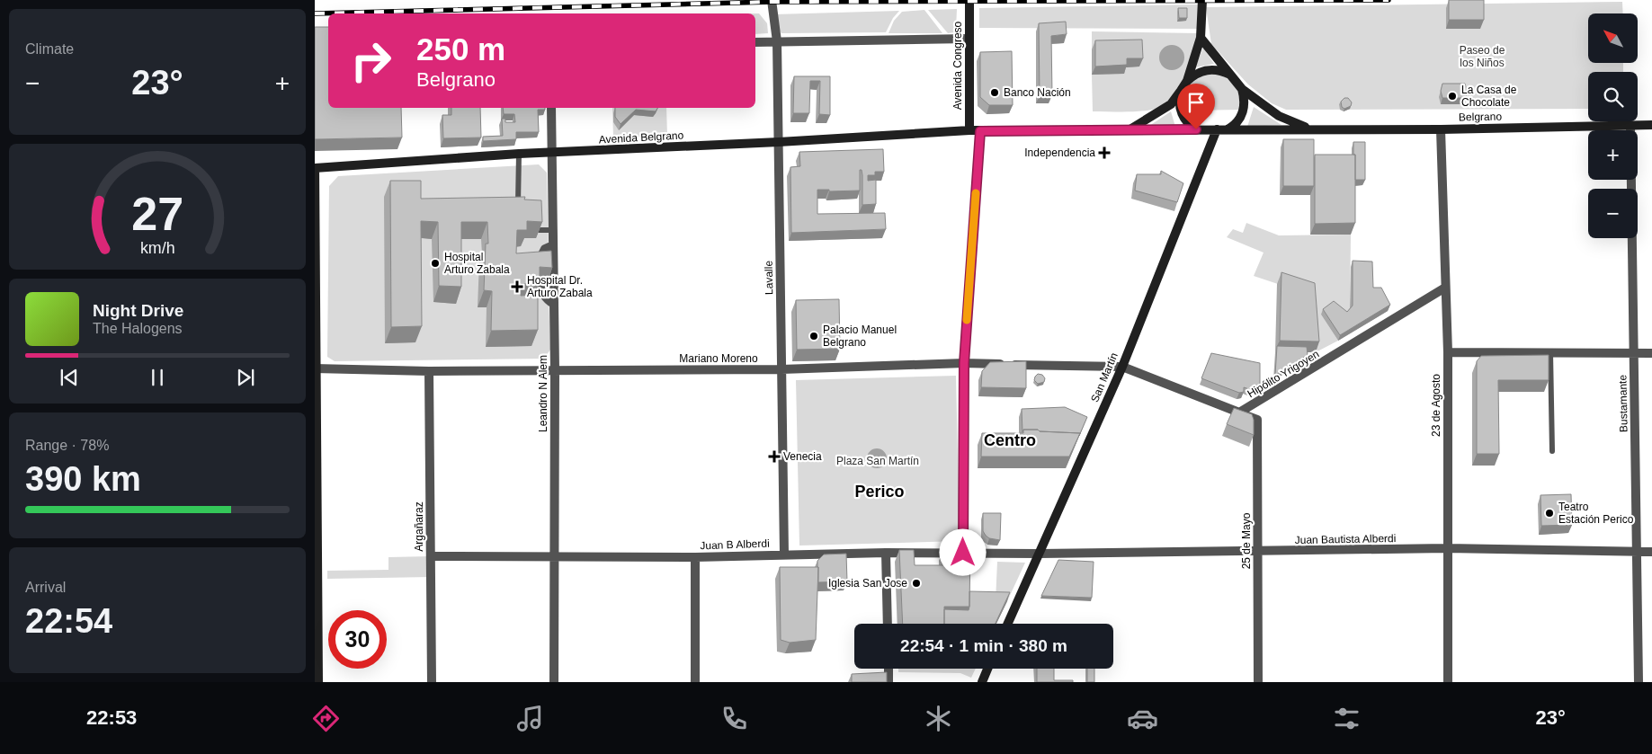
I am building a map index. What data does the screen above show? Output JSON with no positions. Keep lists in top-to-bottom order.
{
  "streets": {
    "main road": [
      "Avenida Congreso",
      "Belgrano",
      "Avenida Belgrano",
      "San Martín"
    ],
    "street": [
      "Lavalle",
      "Mariano Moreno",
      "Hipólito Yrigoyen",
      "Leandro N Alem",
      "Bustamante",
      "23 de Agosto",
      "Argañaraz",
      "Juan Bautista Alberdi",
      "25 de Mayo",
      "Juan B Alberdi"
    ]
  },
  "crossings": [
    ["Avenida Congreso", "Belgrano"],
    ["Avenida Congreso", "Avenida Belgrano"],
    ["Belgrano", "Avenida Belgrano"],
    ["Belgrano", "San Martín"],
    ["Belgrano", "Bustamante"],
    ["Belgrano", "23 de Agosto"],
    ["Avenida Belgrano", "Lavalle"],
    ["Avenida Belgrano", "Leandro N Alem"],
    ["Lavalle", "Mariano Moreno"],
    ["Lavalle", "Juan B Alberdi"],
    ["Mariano Moreno", "San Martín"],
    ["Mariano Moreno", "Leandro N Alem"],
    ["Mariano Moreno", "Argañaraz"],
    ["Hipólito Yrigoyen", "23 de Agosto"],
    ["Hipólito Yrigoyen", "25 de Mayo"],
    ["San Martín", "Juan Bautista Alberdi"],
    ["San Martín", "Juan B Alberdi"],
    ["Leandro N Alem", "Juan B Alberdi"],
    ["Bustamante", "Juan Bautista Alberdi"],
    ["23 de Agosto", "Juan Bautista Alberdi"],
    ["Argañaraz", "Juan B Alberdi"],
    ["Juan Bautista Alberdi", "25 de Mayo"],
    ["Juan Bautista Alberdi", "Juan B Alberdi"]
  ],
  "districts": ["Centro", "Perico"],
  "parks": ["Paseo de los Niños", "Plaza San Martín"],
  "places": {
    "other": [
      "Banco Nación",
      "La Casa de Chocolate",
      "Hospital Arturo Zabala",
      "Palacio Manuel Belgrano",
      "Teatro Estación Perico",
      "Iglesia San Jose"
    ],
    "health": ["Independencia", "Hospital Dr. Arturo Zabala", "Venecia"]
  },
  "north": "top left",
  "page": {
    "tile": [
      "Climate",
      ["Range · 78%", "390 km"],
      ["Arrival", "22:54"]
    ],
    "map_buttons": ["+", "−"],
    "turn": ["250 m", "Belgrano"],
    "heat": ["−", "23°", "+"],
    "song": ["Night Drive", "The Halogens"],
    "limit": "30",
    "trip": "22:54 · 1 min · 380 m",
    "tabs": ["22:53", "23°"],
    "gauge": ["27", "km/h"]
  }
}
